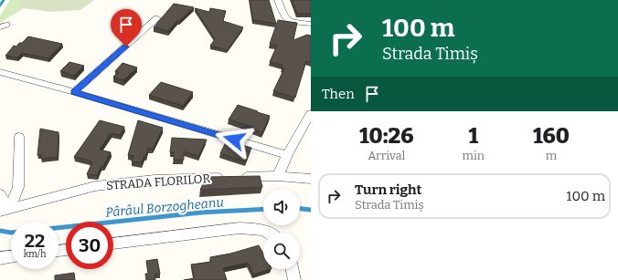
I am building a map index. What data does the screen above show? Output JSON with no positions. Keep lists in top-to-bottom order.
{
  "streets": {
    "street": ["STRADA FLORILOR"]
  },
  "water": ["Pârâul Borzogheanu"],
  "page": {
    "turn": ["100 m", "Strada Timiș"],
    "then": "Then",
    "eta": [
      "10:26",
      "Arrival",
      "1",
      "min",
      "160",
      "m"
    ],
    "list": [
      {
        "name": "Turn right",
        "note": "Strada Timiș",
        "value": "100 m"
      }
    ],
    "speed": "22 km/h",
    "limit": "30"
  }
}
